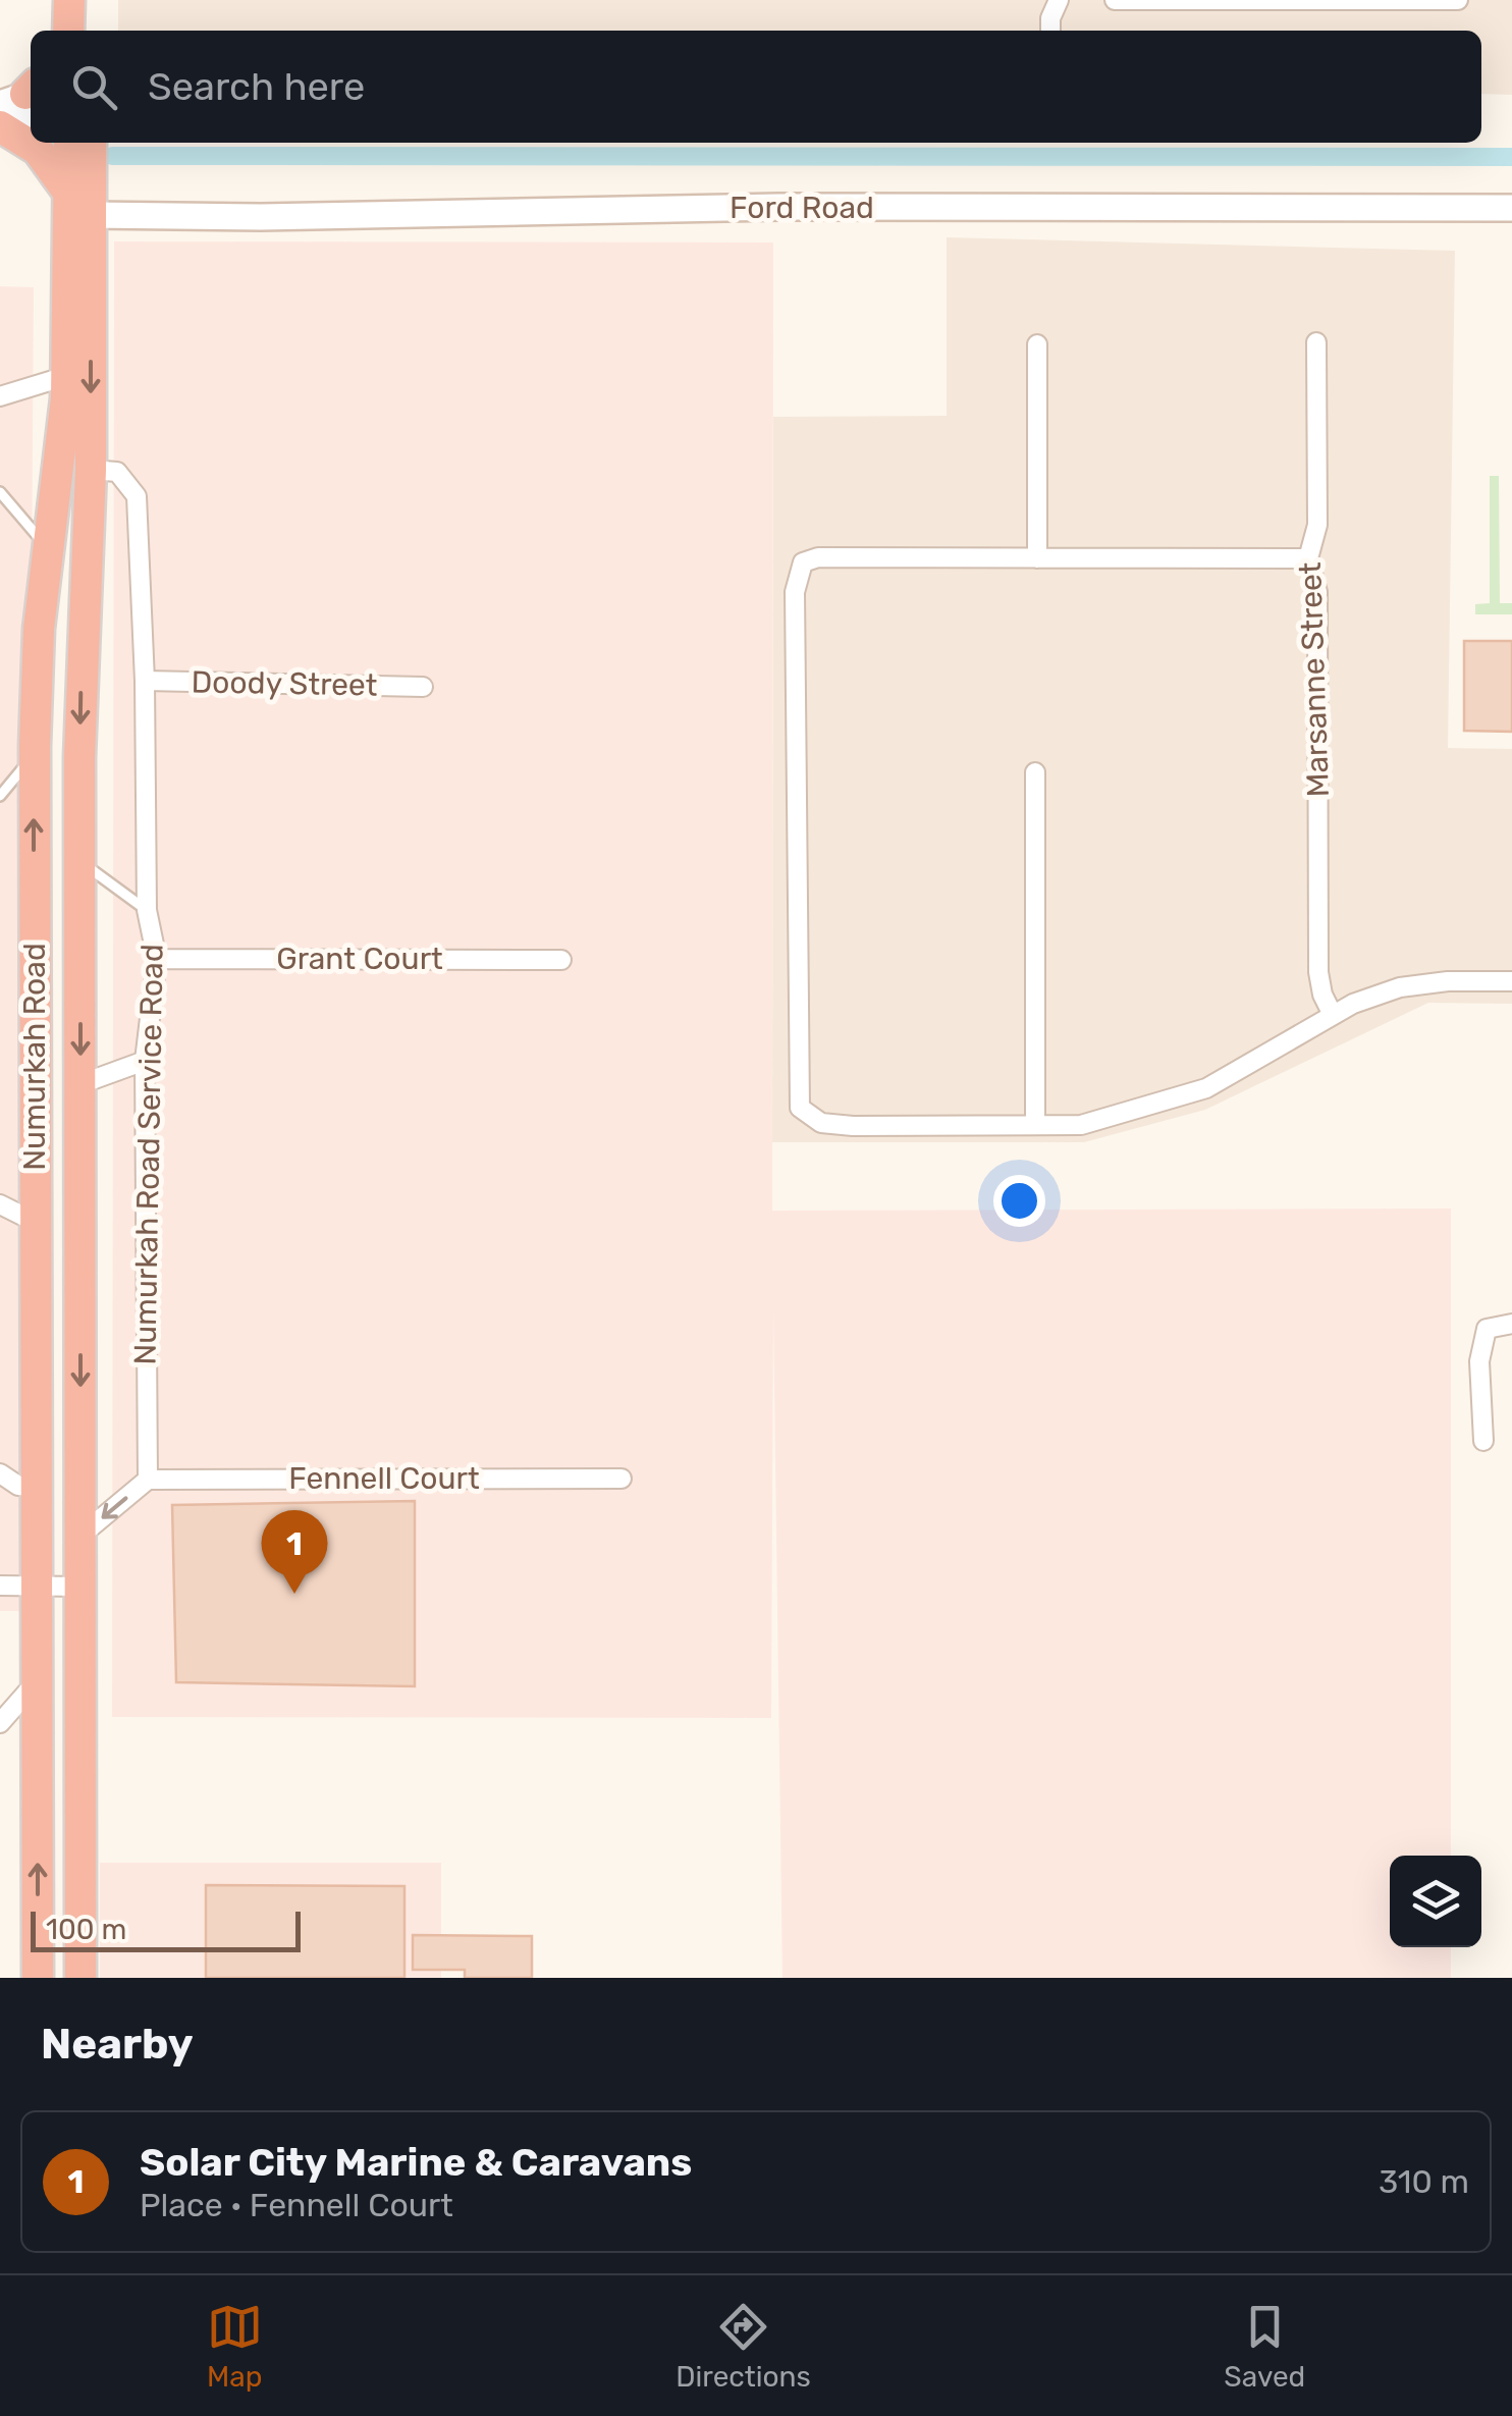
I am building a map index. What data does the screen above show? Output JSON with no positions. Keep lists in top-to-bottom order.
{
  "streets": {
    "highway": ["Numurkah Road"],
    "street": [
      "Ford Road",
      "Marsanne Street",
      "Doody Street",
      "Grant Court",
      "Numurkah Road Service Road",
      "Fennell Court"
    ]
  },
  "crossings": [
    ["Ford Road", "Numurkah Road"],
    ["Doody Street", "Numurkah Road Service Road"],
    ["Grant Court", "Numurkah Road Service Road"],
    ["Numurkah Road", "Numurkah Road Service Road"],
    ["Numurkah Road Service Road", "Fennell Court"]
  ],
  "scale_bar": "100 m",
  "page": {
    "search": "Search here",
    "pins": "1",
    "scale": "100 m",
    "heading": "Nearby",
    "list": [
      {
        "mark": "1",
        "name": "Solar City Marine & Caravans",
        "note": "Place · Fennell Court",
        "value": "310 m"
      }
    ],
    "nav": ["Map", "Directions", "Saved"]
  }
}
